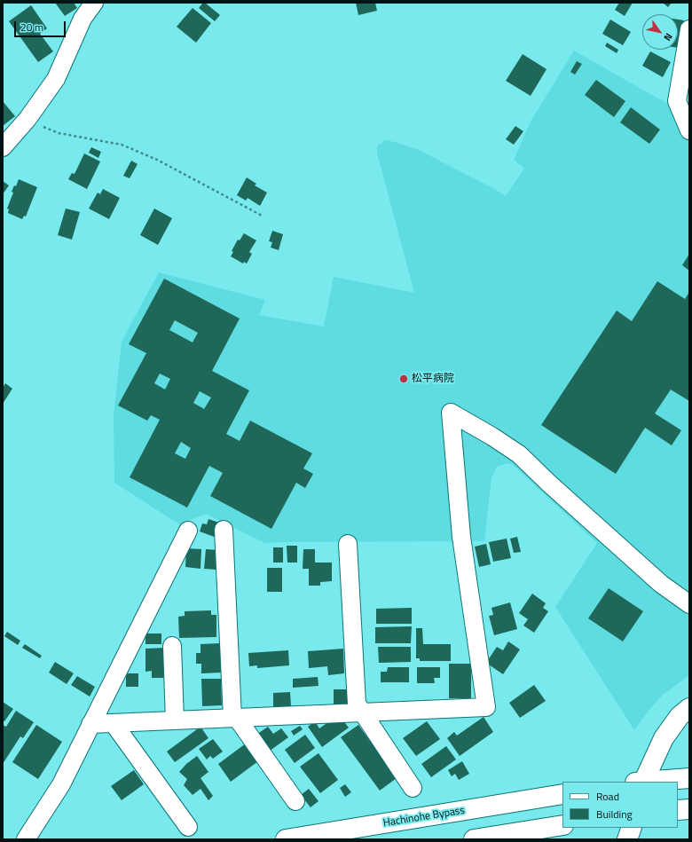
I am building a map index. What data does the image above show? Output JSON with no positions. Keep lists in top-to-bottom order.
{
  "streets": {
    "main road": ["Hachinohe Bypass"]
  },
  "places": ["松平病院"],
  "legend": ["Road", "Building"],
  "scale_bar": "20 m",
  "north": "bottom right"
}
